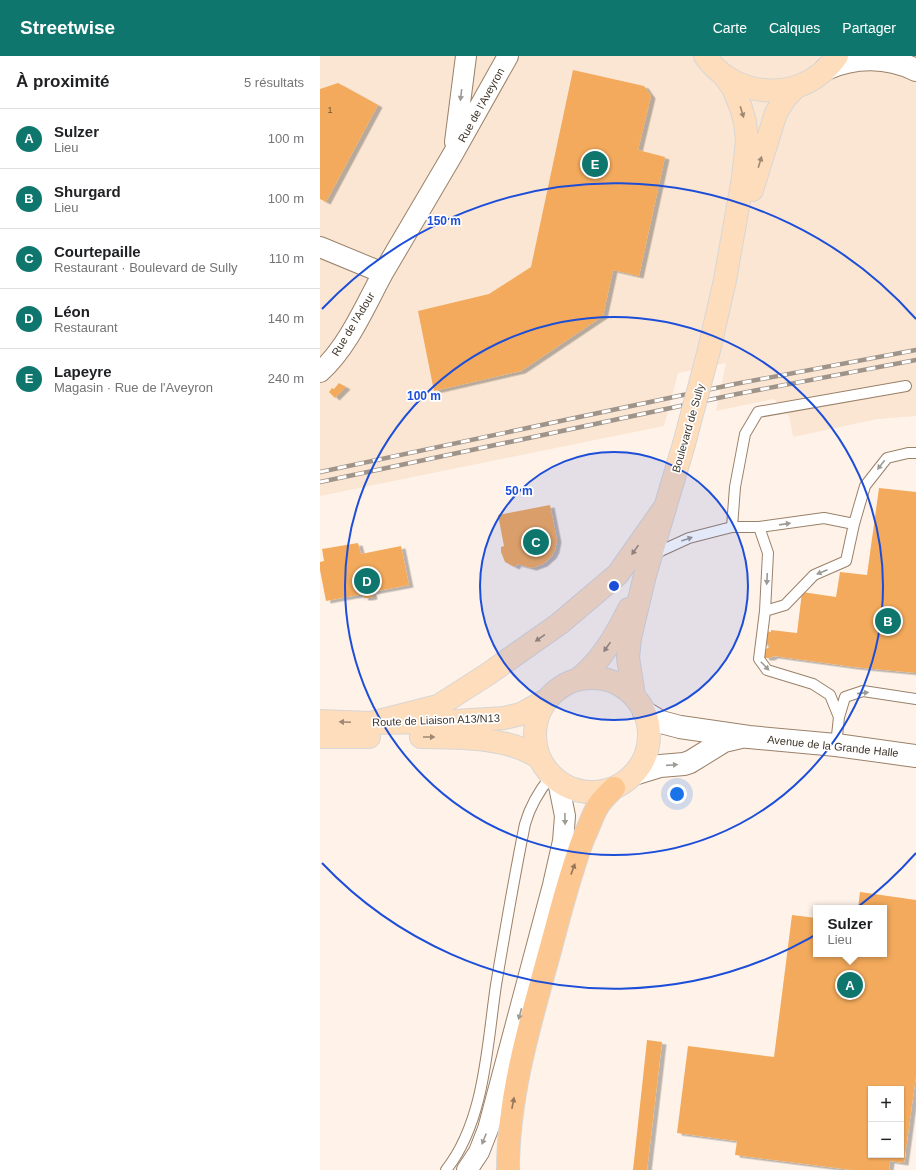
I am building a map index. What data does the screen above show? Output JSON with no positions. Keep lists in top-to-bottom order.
{
  "streets": {
    "main road": ["Boulevard de Sully", "Route de Liaison A13/N13"],
    "street": ["Rue de l'Aveyron", "Rue de l'Adour", "Avenue de la Grande Halle"]
  },
  "crossings": [
    ["Rue de l'Aveyron", "Rue de l'Adour"]
  ],
  "house_numbers": ["1"],
  "page": {
    "header": "Streetwise",
    "nav": ["Carte", "Calques", "Partager"],
    "heading": ["À proximité", "5 résultats"],
    "list": [
      {
        "mark": "A",
        "name": "Sulzer",
        "note": "Lieu",
        "value": "100 m"
      },
      {
        "mark": "B",
        "name": "Shurgard",
        "note": "Lieu",
        "value": "100 m"
      },
      {
        "mark": "C",
        "name": "Courtepaille",
        "note": "Restaurant · Boulevard de Sully",
        "value": "110 m"
      },
      {
        "mark": "D",
        "name": "Léon",
        "note": "Restaurant",
        "value": "140 m"
      },
      {
        "mark": "E",
        "name": "Lapeyre",
        "note": "Magasin · Rue de l'Aveyron",
        "value": "240 m"
      }
    ],
    "pins": [
      "E",
      "C",
      "D",
      "B",
      "A"
    ],
    "popup": ["Sulzer", "Lieu"],
    "map_buttons": ["+", "−"]
  },
  "rings": ["150 m", "100 m", "50 m"]
}
